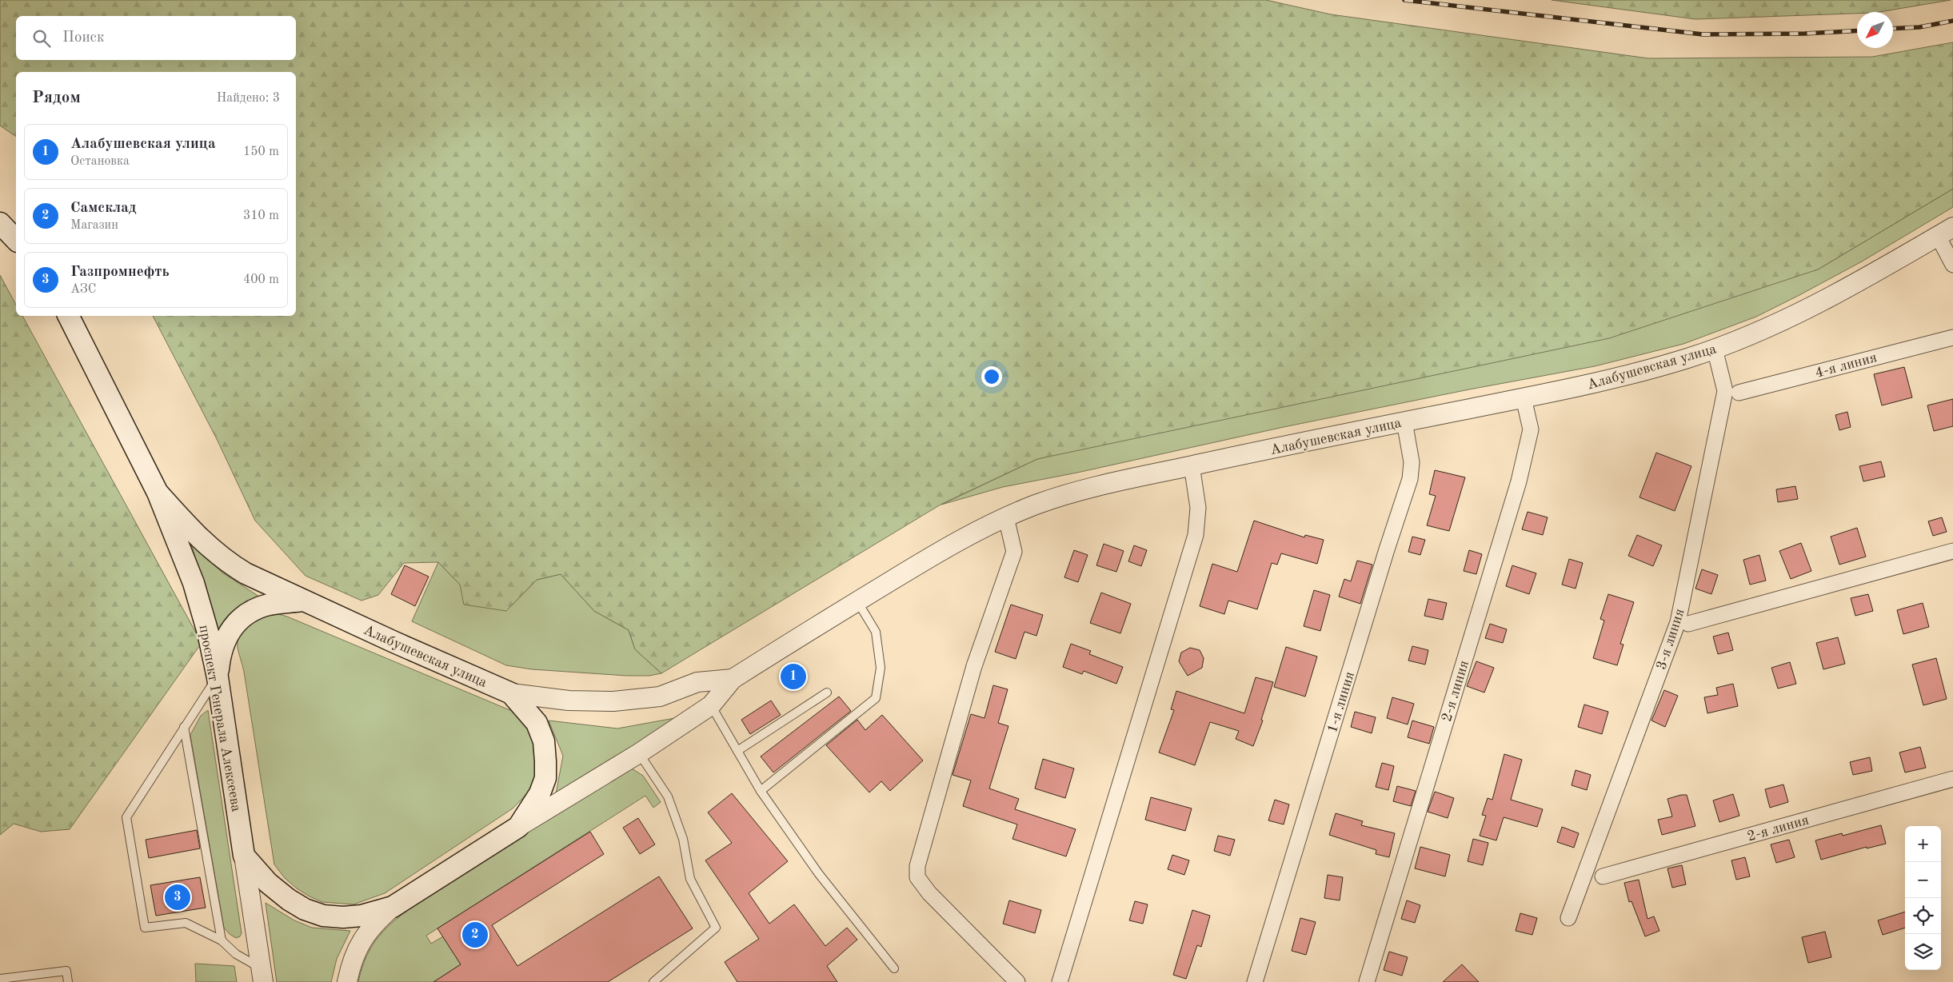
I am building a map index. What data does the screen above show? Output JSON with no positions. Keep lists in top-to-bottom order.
{
  "streets": {
    "main road": ["Алабушевская улица", "проспект Генерала Алексеева"],
    "street": [
      "4-я линия",
      "3-я линия",
      "2-я линия",
      "1-я линия"
    ]
  },
  "crossings": [
    ["Алабушевская улица", "3-я линия"],
    ["Алабушевская улица", "2-я линия"],
    ["Алабушевская улица", "1-я линия"],
    ["Алабушевская улица", "проспект Генерала Алексеева"]
  ],
  "north": "bottom left",
  "page": {
    "search": "Поиск",
    "heading": ["Рядом", "Найдено: 3"],
    "list": [
      {
        "mark": "1",
        "name": "Алабушевская улица",
        "note": "Остановка",
        "value": "150 m"
      },
      {
        "mark": "2",
        "name": "Самсклад",
        "note": "Магазин",
        "value": "310 m"
      },
      {
        "mark": "3",
        "name": "Газпромнефть",
        "note": "АЗС",
        "value": "400 m"
      }
    ],
    "pins": ["1", "3", "2"],
    "map_buttons": ["+", "−"]
  }
}
